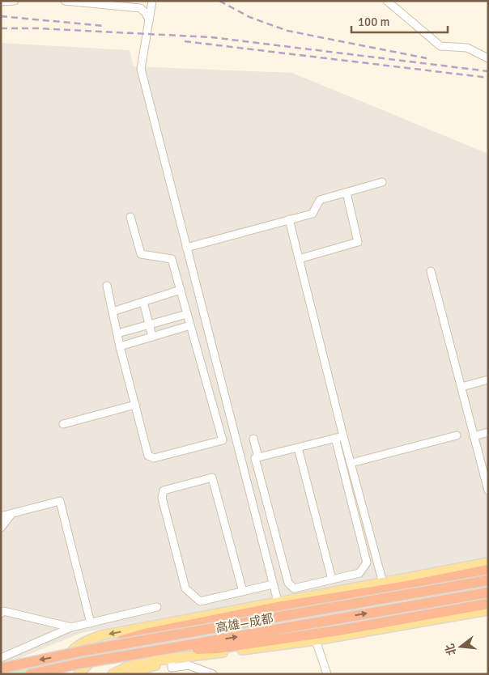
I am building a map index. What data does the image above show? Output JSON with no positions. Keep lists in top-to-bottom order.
{
  "streets": {
    "highway": ["高雄—成都"]
  },
  "scale_bar": "100 m",
  "north": "left"
}
